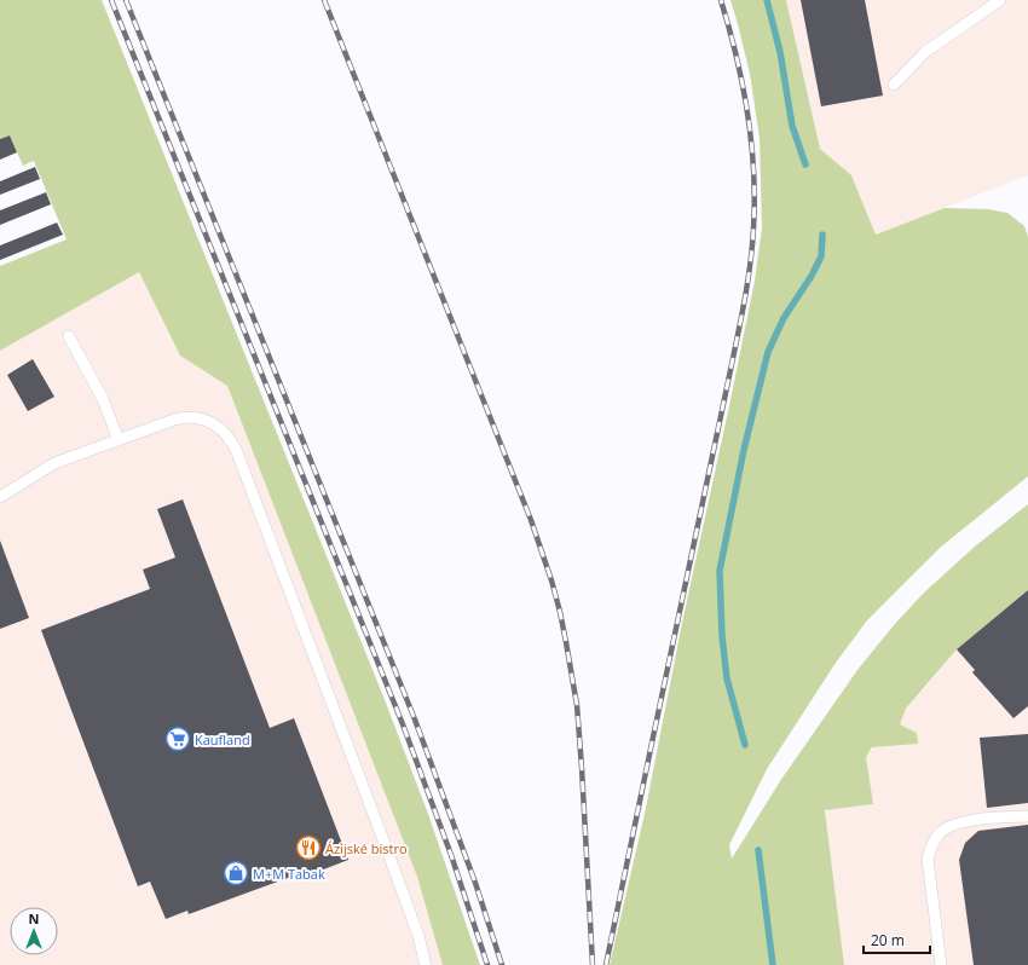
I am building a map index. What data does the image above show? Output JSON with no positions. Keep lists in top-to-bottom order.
{
  "places": {
    "supermarket": ["Kaufland"],
    "restaurant": ["Ázijské bistro"],
    "shop": ["M+M Tabak"]
  },
  "scale_bar": "20 m",
  "north": "top"
}
